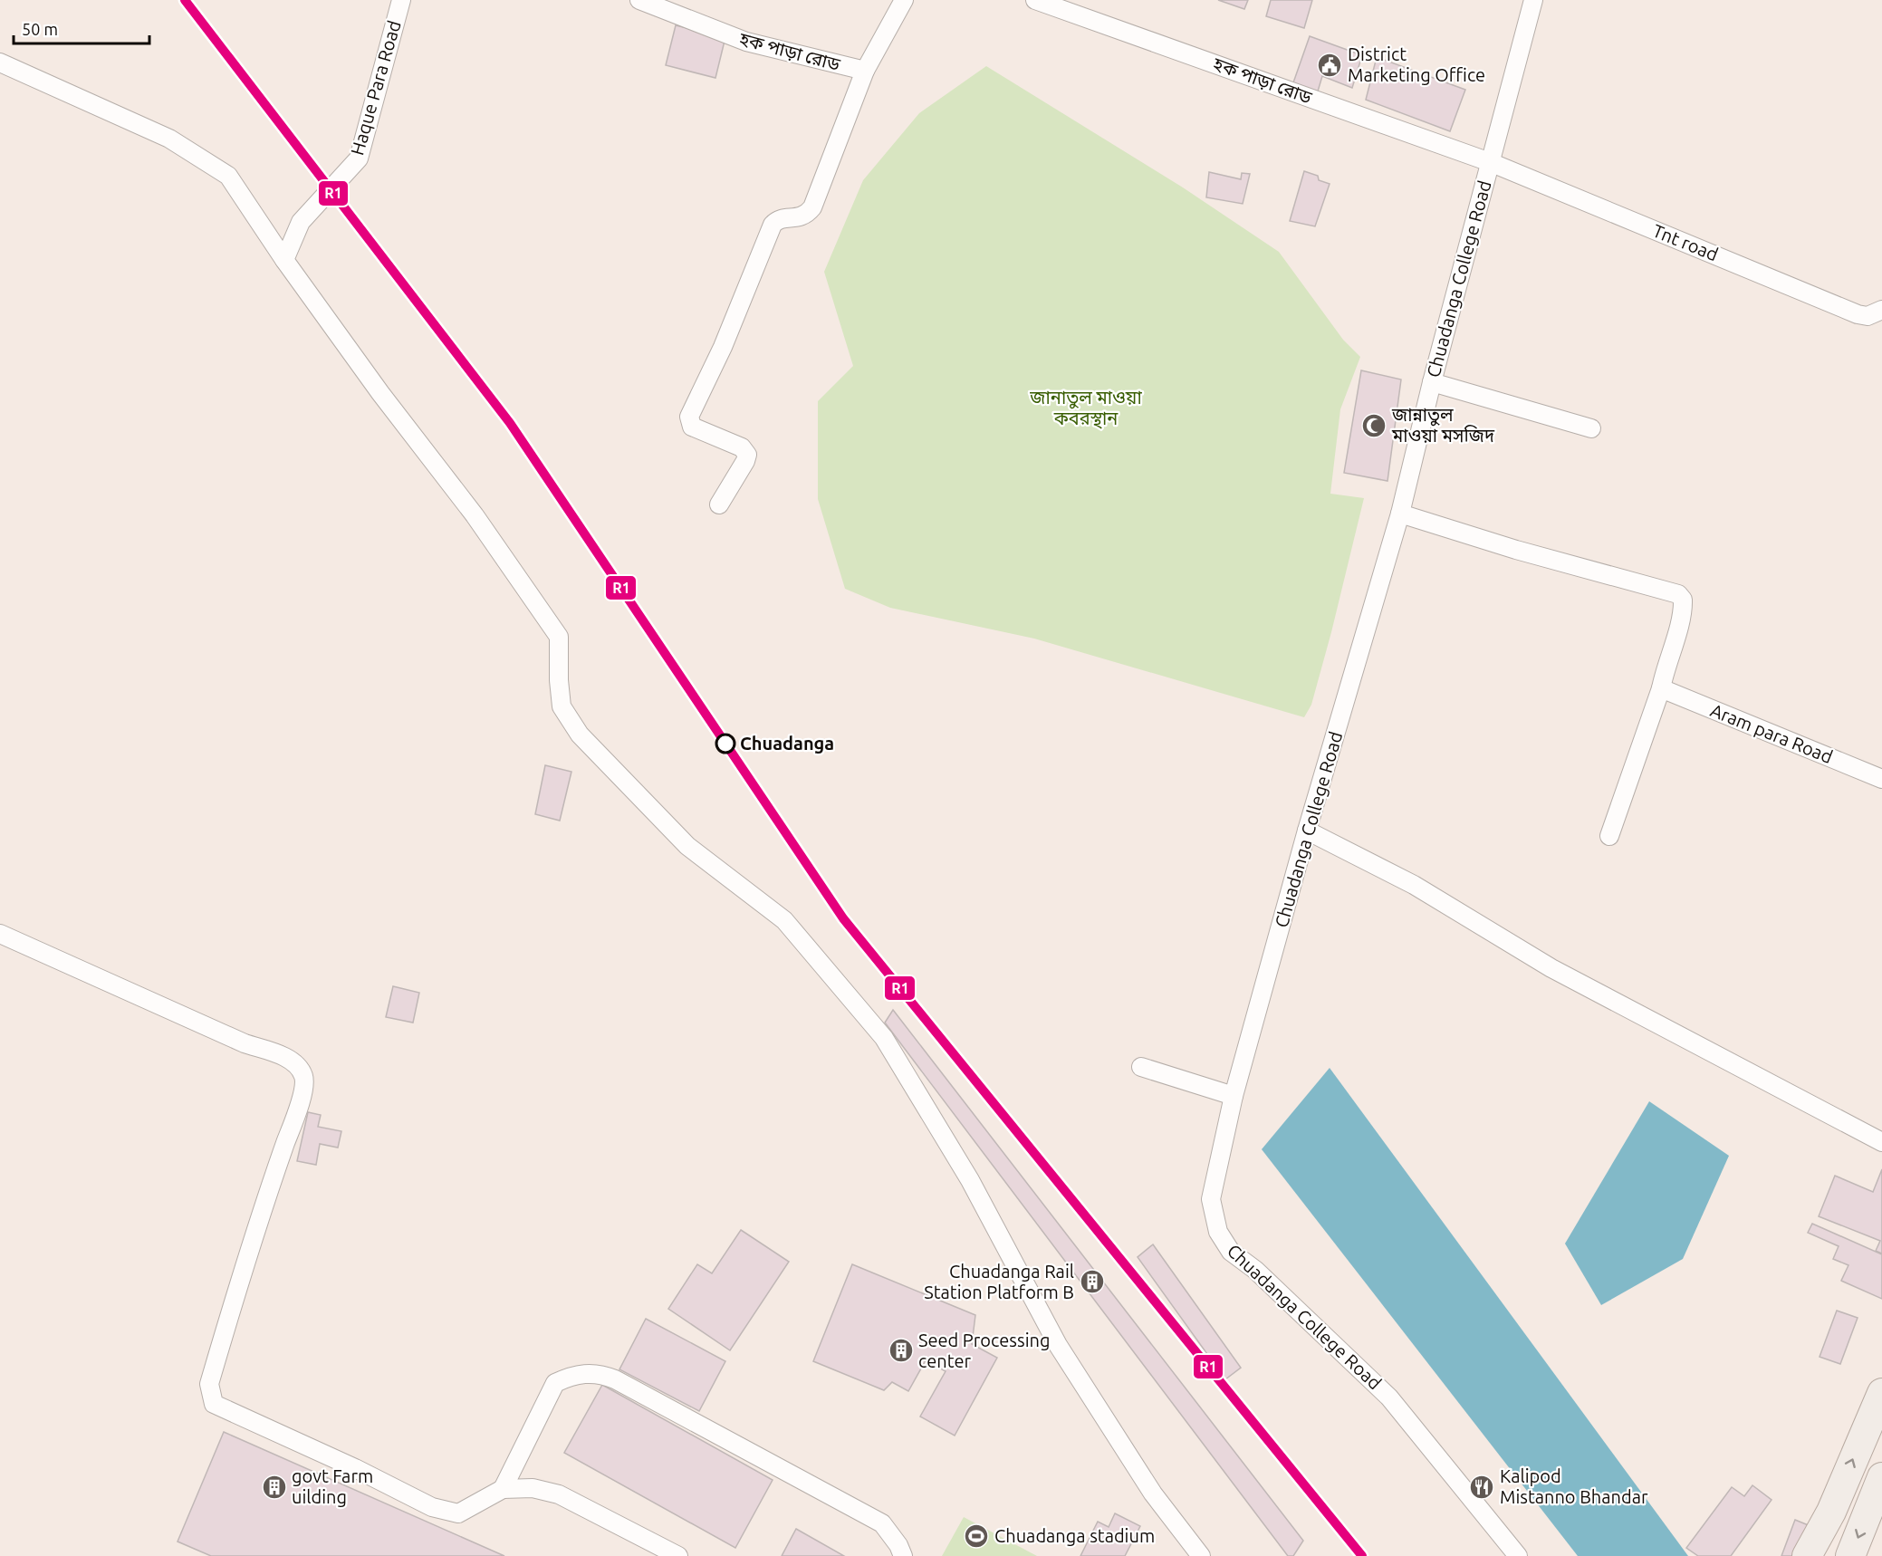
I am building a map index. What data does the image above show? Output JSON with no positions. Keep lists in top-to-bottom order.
{
  "streets": {
    "street": [
      "হক পাড়া রোড",
      "Haque Para Road",
      "Tnt road",
      "Chuadanga College Road",
      "Aram para Road"
    ]
  },
  "crossings": [
    ["হক পাড়া রোড", "Tnt road"],
    ["হক পাড়া রোড", "Chuadanga College Road"],
    ["Tnt road", "Chuadanga College Road"]
  ],
  "parks": ["জানাতুল মাওয়া কবরস্থান"],
  "places": {
    "public building": ["District Marketing Office"],
    "mosque": ["জান্নাতুল মাওয়া মসজিদ"],
    "other": ["Chuadanga"],
    "building": ["Chuadanga Rail Station Platform B", "Seed Processing center", "govt Farm uilding"],
    "restaurant": ["Kalipod Mistanno Bhandar"],
    "sports": ["Chuadanga stadium"]
  },
  "lines": ["transit line R1"],
  "scale_bar": "50 m"
}
